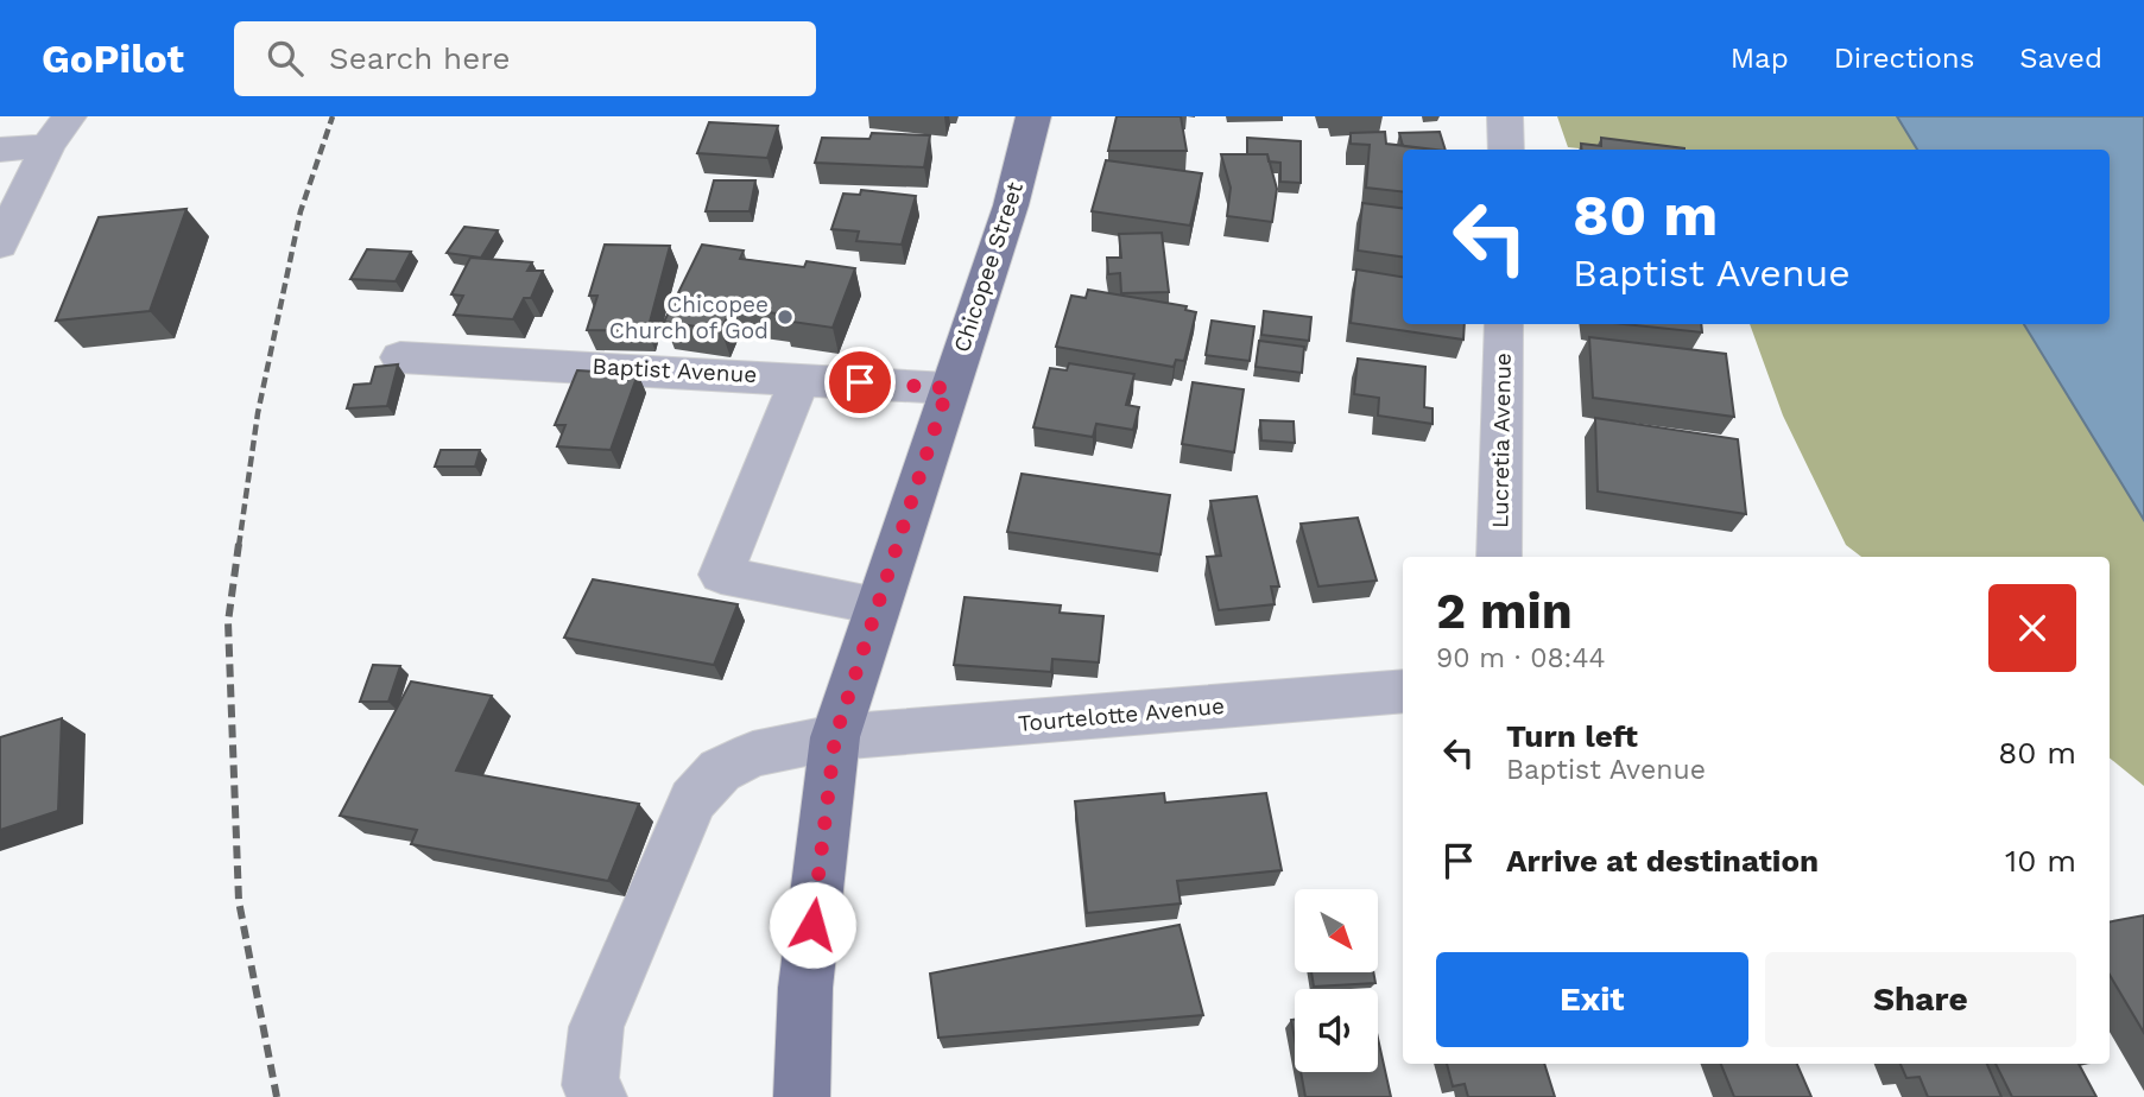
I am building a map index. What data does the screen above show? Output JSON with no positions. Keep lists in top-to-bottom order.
{
  "streets": {
    "main road": ["Chicopee Street"],
    "street": ["Baptist Avenue", "Lucretia Avenue", "Tourtelotte Avenue"]
  },
  "crossings": [
    ["Chicopee Street", "Baptist Avenue"],
    ["Chicopee Street", "Tourtelotte Avenue"]
  ],
  "places": ["Chicopee Church of God"],
  "north": "bottom right",
  "page": {
    "header": "GoPilot",
    "search": "Search here",
    "nav": ["Map", "Directions", "Saved"],
    "turn": ["80 m", "Baptist Avenue"],
    "heading": ["2 min", "90 m · 08:44"],
    "list": [
      {
        "name": "Turn left",
        "note": "Baptist Avenue",
        "value": "80 m"
      },
      {
        "name": "Arrive at destination",
        "value": "10 m"
      }
    ],
    "buttons": ["Exit", "Share"]
  }
}
